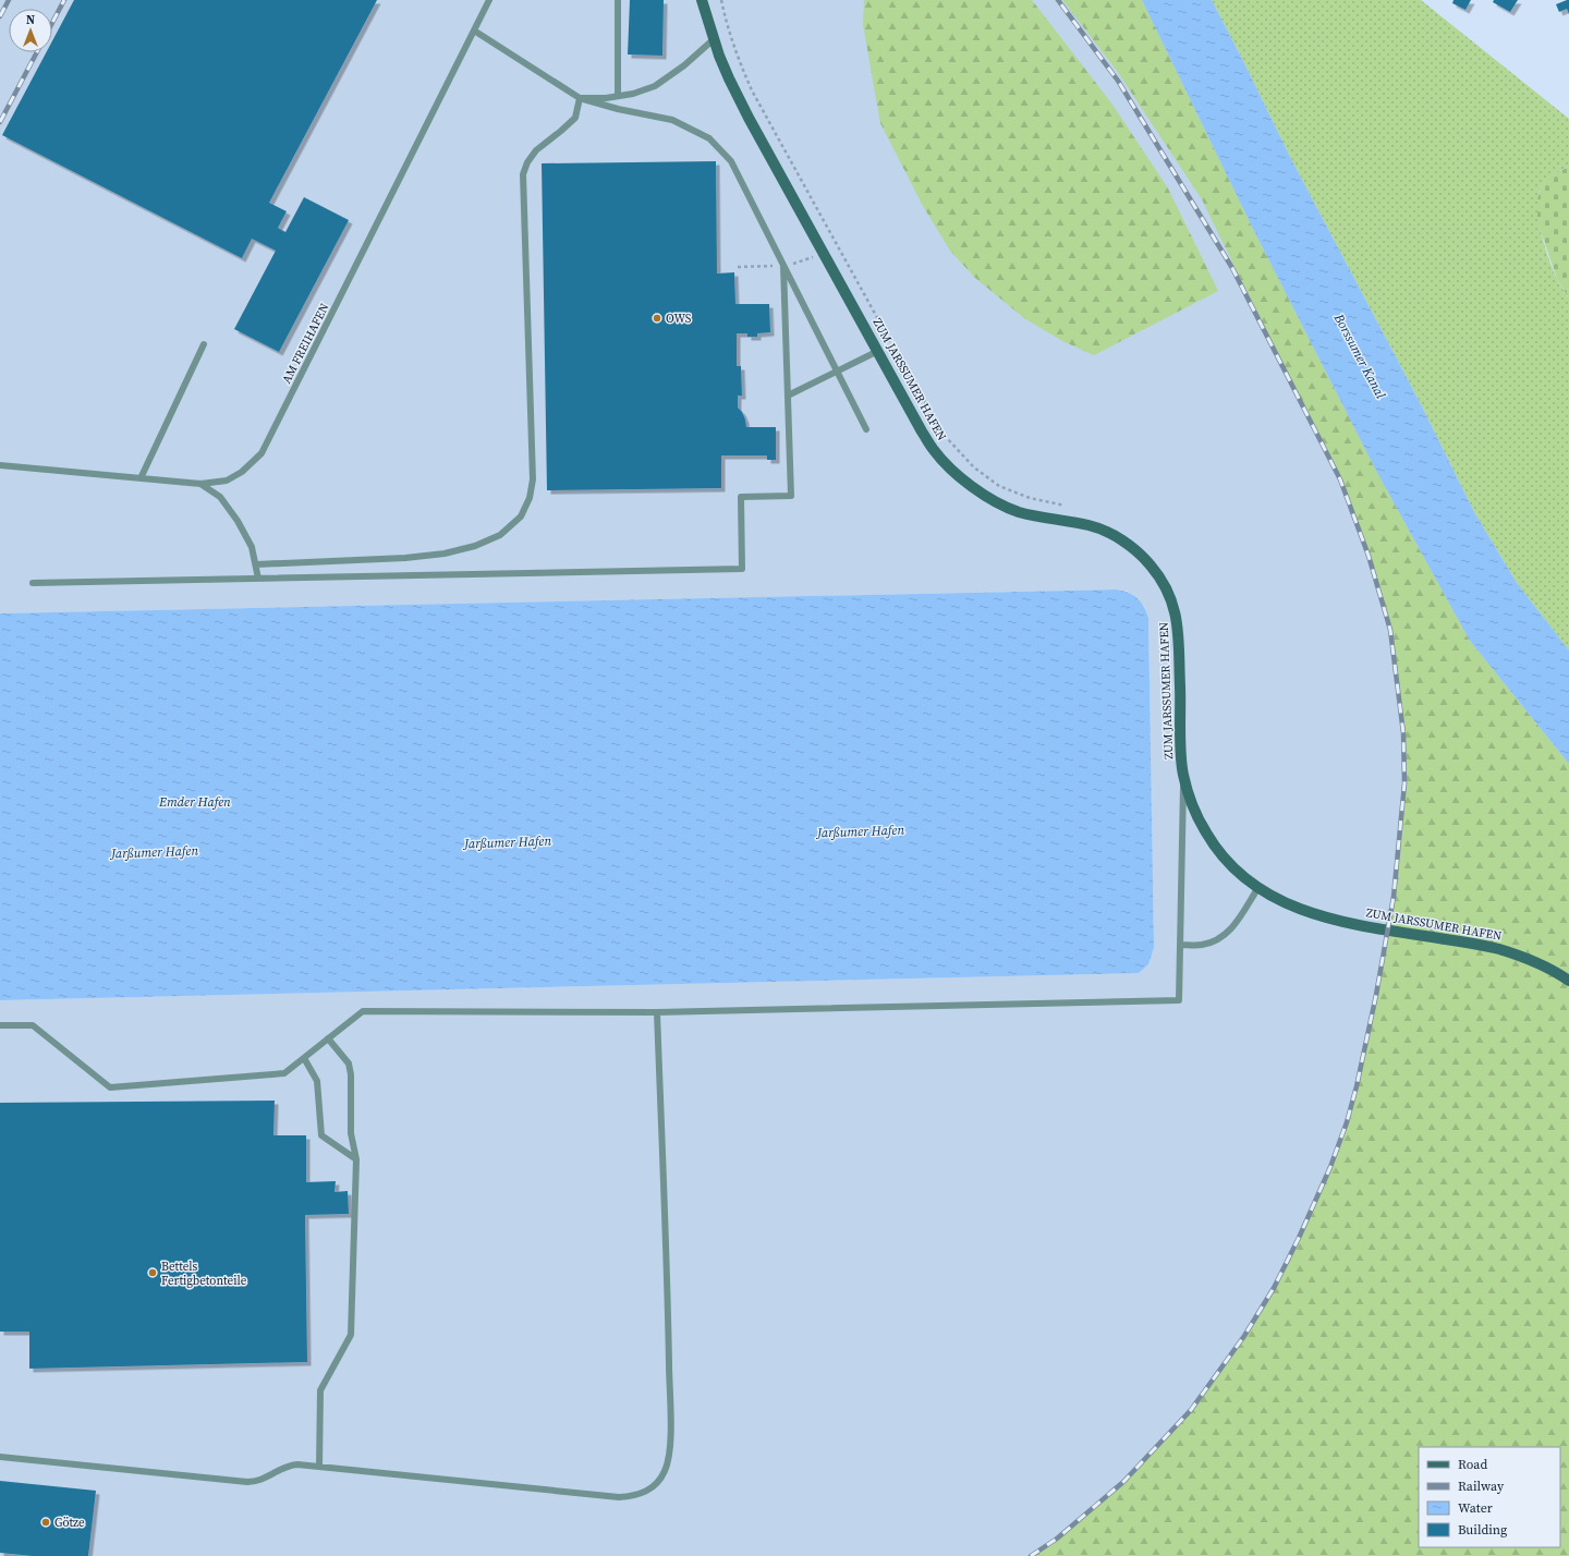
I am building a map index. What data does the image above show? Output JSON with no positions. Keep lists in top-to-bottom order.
{
  "streets": {
    "street": ["ZUM JARSSUMER HAFEN"],
    "lane": ["AM FREIHAFEN"]
  },
  "water": ["Borssumer Kanal", "Emder Hafen", "Jarßumer Hafen"],
  "places": ["OWS", "Bettels Fertigbetonteile", "Götze"],
  "legend": [
    "Road",
    "Railway",
    "Water",
    "Building"
  ],
  "north": "top"
}
